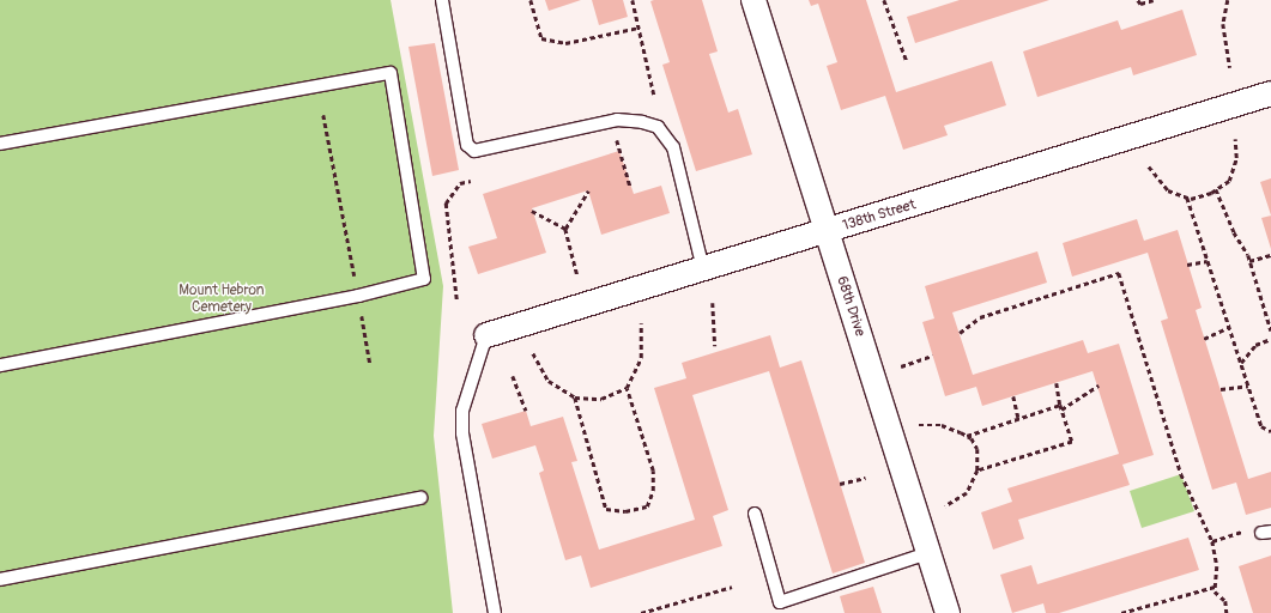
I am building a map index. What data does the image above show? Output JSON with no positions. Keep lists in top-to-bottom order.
{
  "streets": {
    "street": ["138th Street", "68th Drive"]
  },
  "crossings": [
    ["138th Street", "68th Drive"]
  ],
  "parks": ["Mount Hebron Cemetery"]
}
